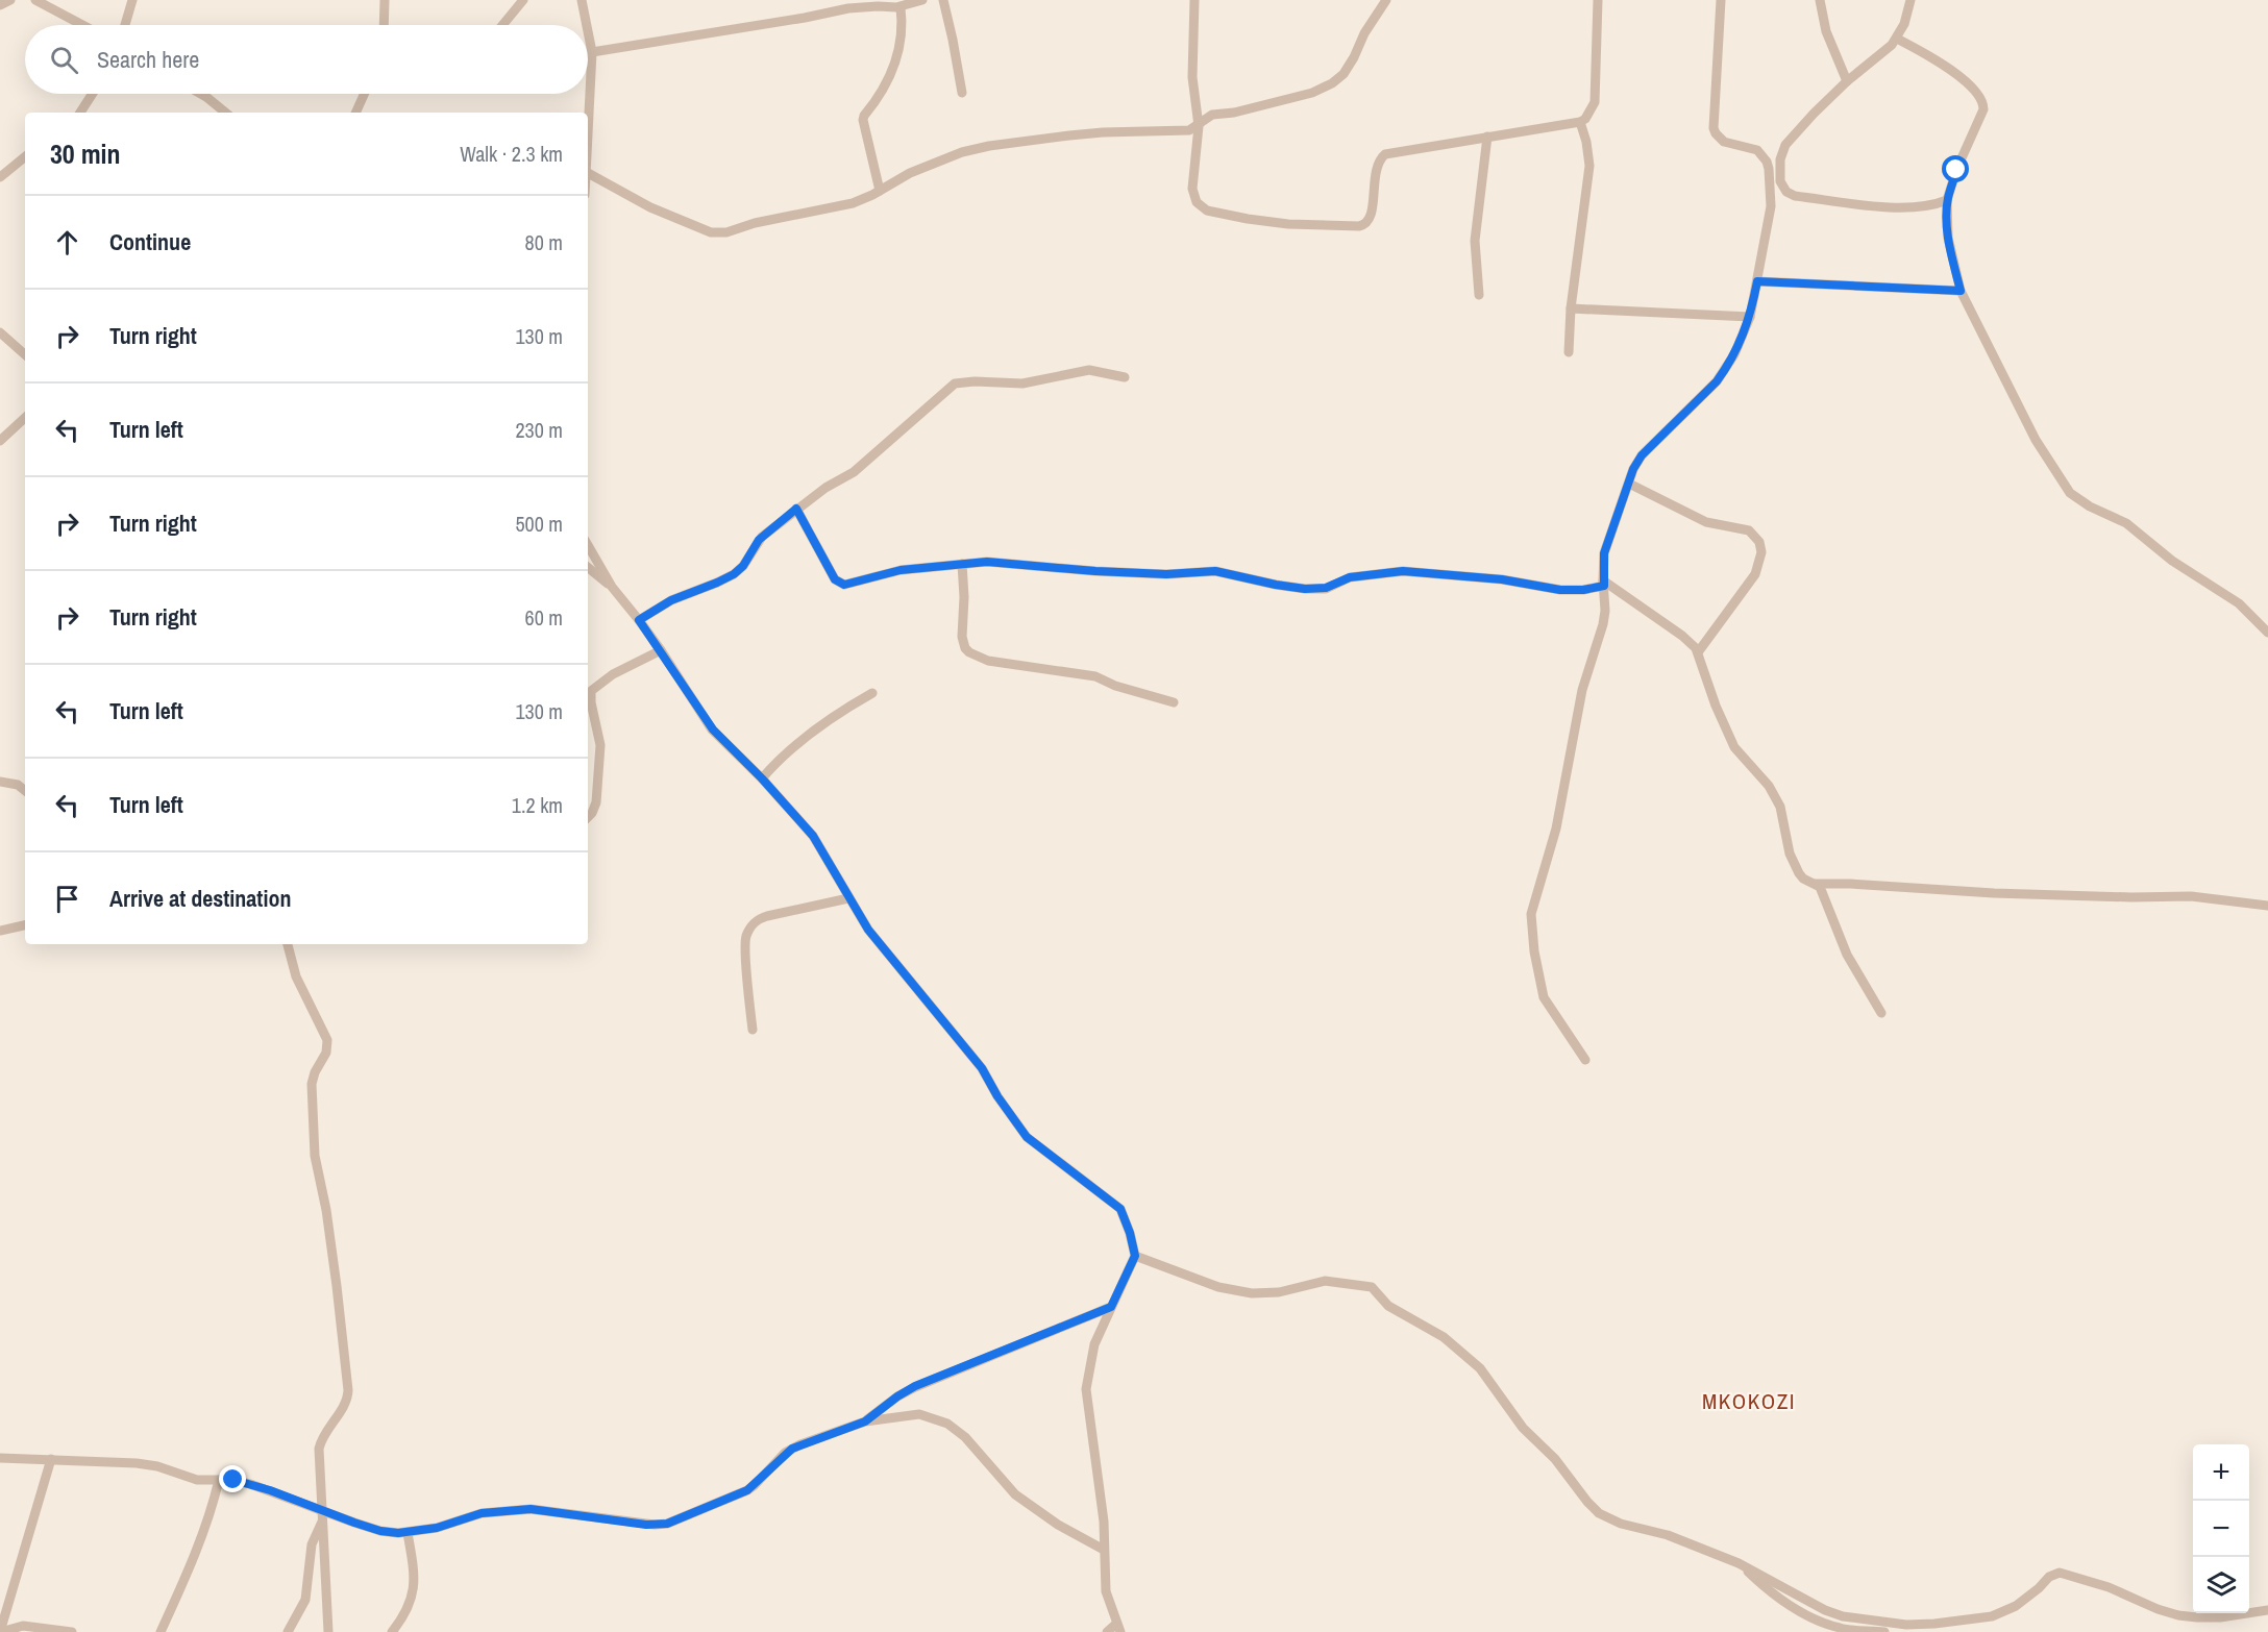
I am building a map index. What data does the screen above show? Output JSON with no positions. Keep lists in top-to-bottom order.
{
  "districts": ["MKOKOZI"],
  "page": {
    "search": "Search here",
    "heading": ["30 min", "Walk · 2.3 km"],
    "list": [
      ["Continue", "80 m"],
      ["Turn right", "130 m"],
      ["Turn left", "230 m"],
      ["Turn right", "500 m"],
      ["Turn right", "60 m"],
      ["Turn left", "130 m"],
      ["Turn left", "1.2 km"],
      "Arrive at destination"
    ],
    "map_buttons": ["+", "−"]
  }
}
